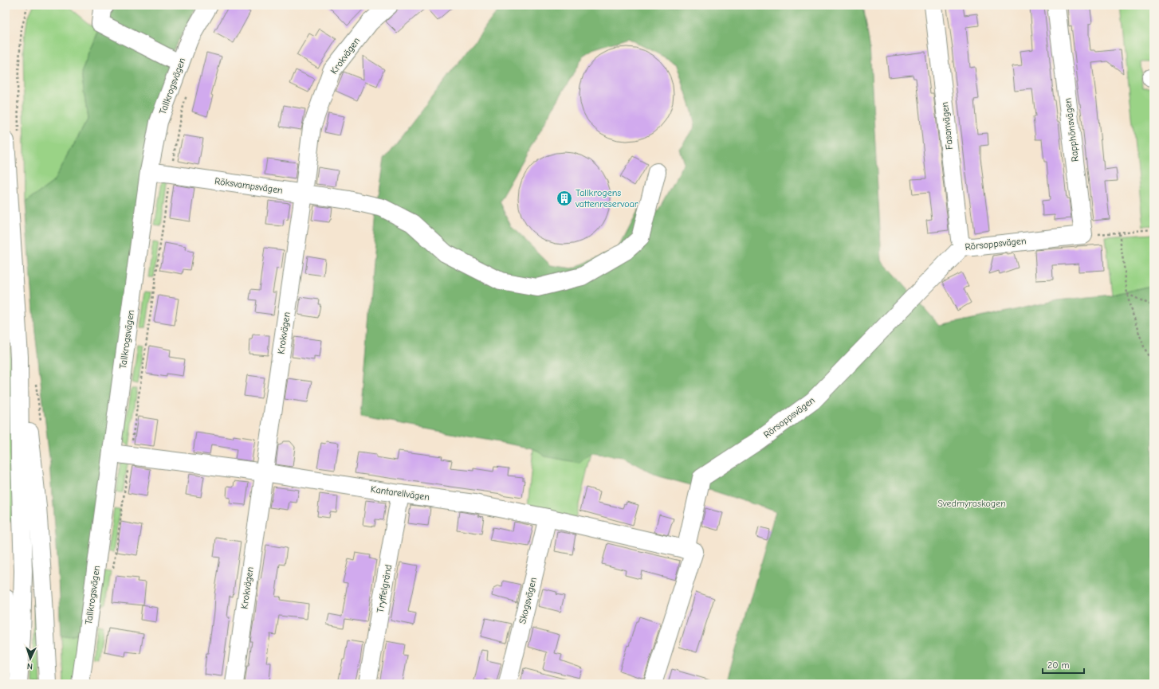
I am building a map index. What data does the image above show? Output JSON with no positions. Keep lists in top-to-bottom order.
{
  "streets": {
    "main road": [
      "Krokvägen",
      "Tallkrogsvägen",
      "Fasanvägen",
      "Rapphönsvägen",
      "Röksvampsvägen",
      "Rörsoppsvägen",
      "Kantarellvägen",
      "Tryffelgränd",
      "Skogsvägen"
    ]
  },
  "crossings": [
    ["Krokvägen", "Röksvampsvägen"],
    ["Krokvägen", "Kantarellvägen"],
    ["Tallkrogsvägen", "Röksvampsvägen"],
    ["Tallkrogsvägen", "Kantarellvägen"],
    ["Fasanvägen", "Rörsoppsvägen"],
    ["Rapphönsvägen", "Rörsoppsvägen"],
    ["Rörsoppsvägen", "Kantarellvägen"],
    ["Kantarellvägen", "Tryffelgränd"],
    ["Kantarellvägen", "Skogsvägen"]
  ],
  "parks": ["Svedmyraskogen"],
  "places": {
    "building": ["Tallkrogens vattenreservoar"]
  },
  "scale_bar": "20 m",
  "north": "bottom"
}
